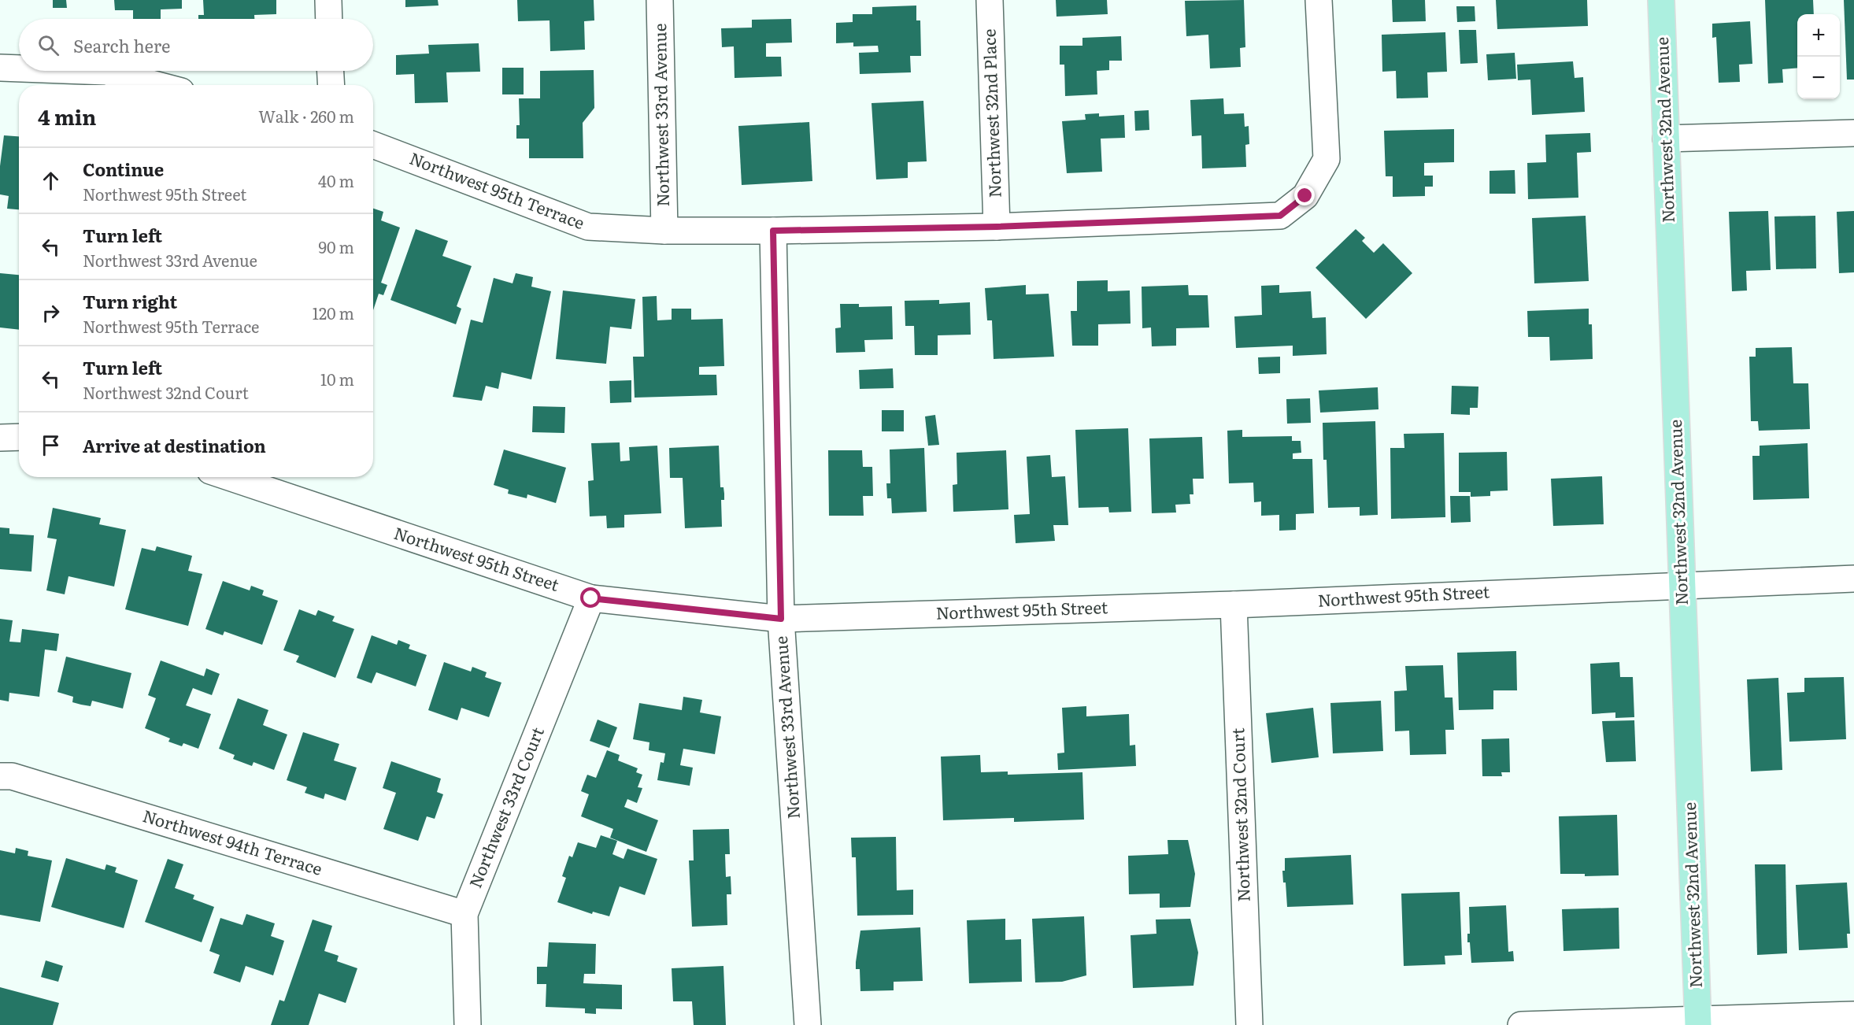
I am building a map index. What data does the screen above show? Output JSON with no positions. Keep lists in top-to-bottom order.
{
  "streets": {
    "main road": ["Northwest 32nd Avenue"],
    "street": [
      "Northwest 32nd Place",
      "Northwest 33rd Avenue",
      "Northwest 95th Terrace",
      "Northwest 95th Street",
      "Northwest 33rd Court",
      "Northwest 32nd Court",
      "Northwest 94th Terrace"
    ]
  },
  "crossings": [
    ["Northwest 32nd Place", "Northwest 95th Terrace"],
    ["Northwest 33rd Avenue", "Northwest 95th Terrace"],
    ["Northwest 33rd Avenue", "Northwest 95th Street"],
    ["Northwest 32nd Avenue", "Northwest 95th Street"],
    ["Northwest 95th Street", "Northwest 33rd Court"],
    ["Northwest 95th Street", "Northwest 32nd Court"],
    ["Northwest 33rd Court", "Northwest 94th Terrace"]
  ],
  "page": {
    "map_buttons": ["+", "−"],
    "search": "Search here",
    "heading": ["4 min", "Walk · 260 m"],
    "list": [
      ["Continue", "Northwest 95th Street", "40 m"],
      ["Turn left", "Northwest 33rd Avenue", "90 m"],
      ["Turn right", "Northwest 95th Terrace", "120 m"],
      ["Turn left", "Northwest 32nd Court", "10 m"],
      "Arrive at destination"
    ]
  }
}
